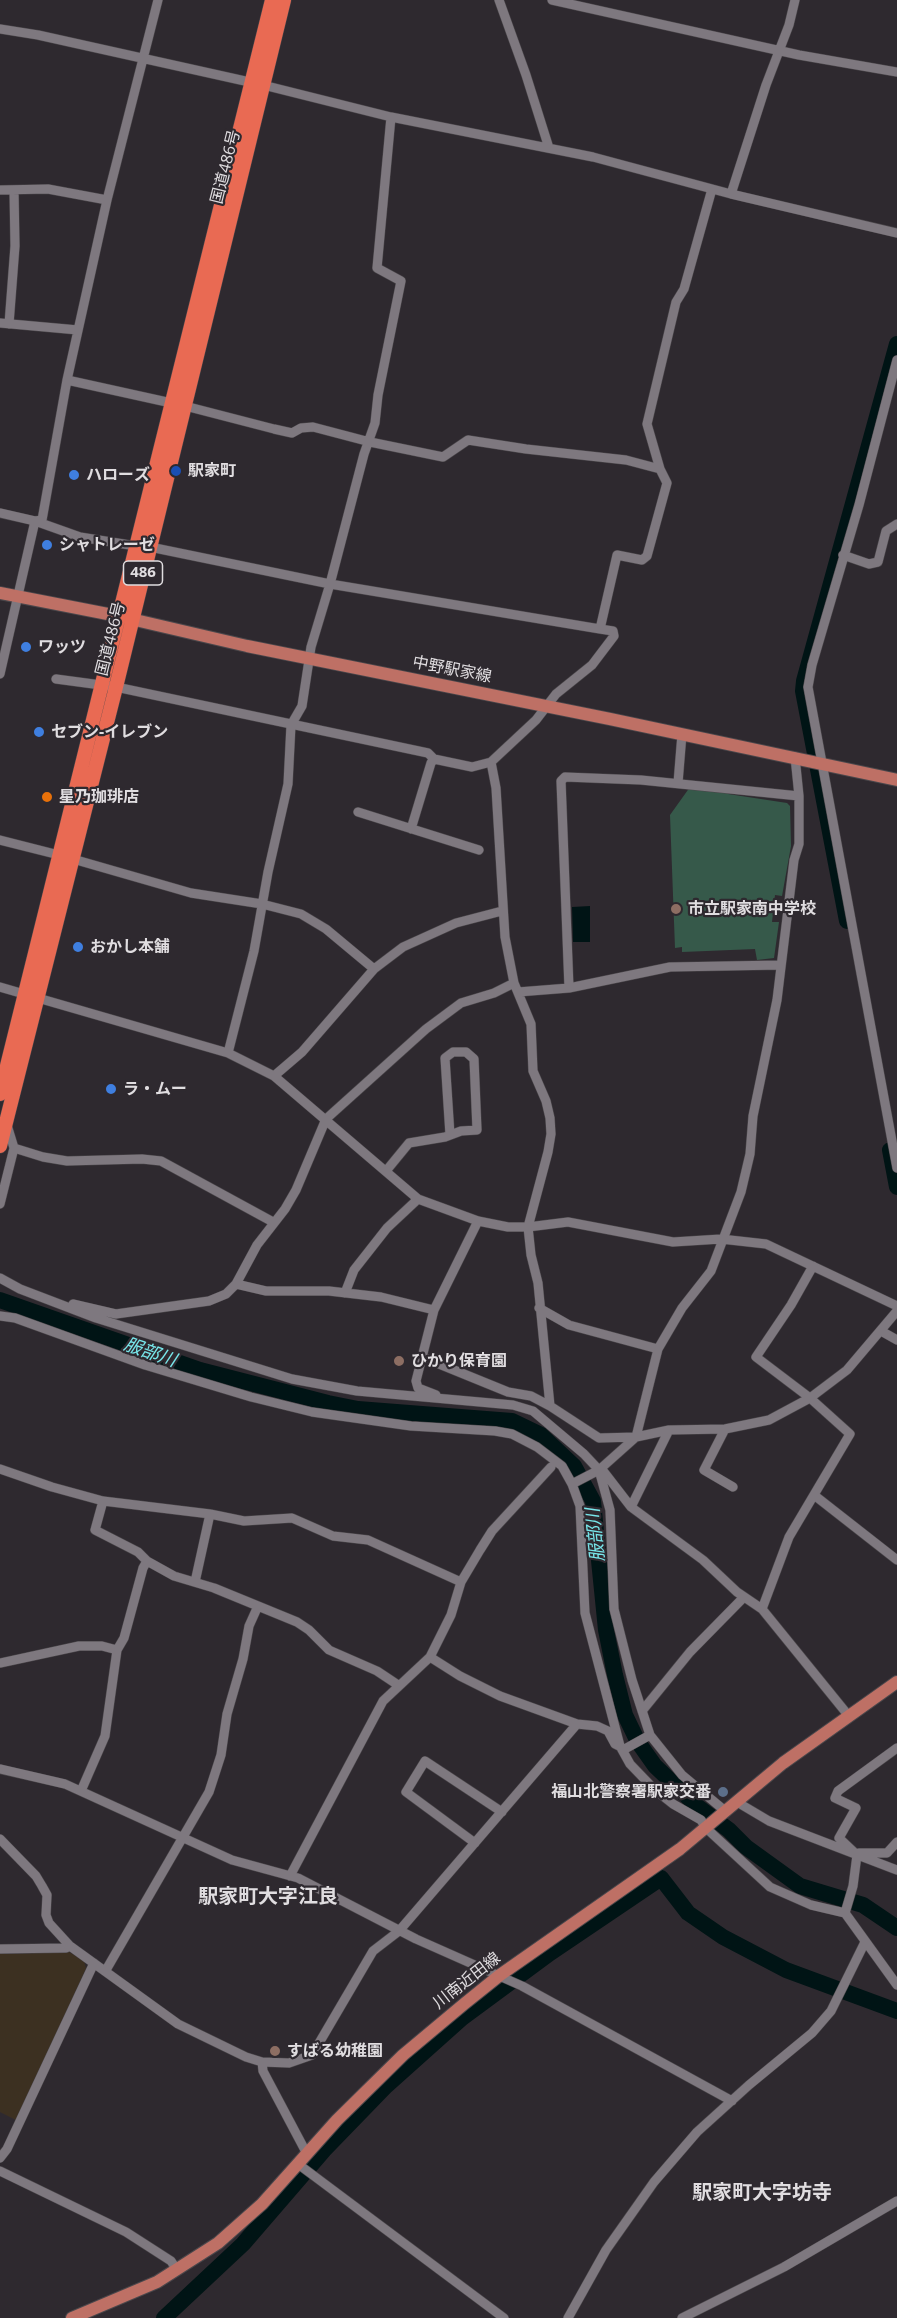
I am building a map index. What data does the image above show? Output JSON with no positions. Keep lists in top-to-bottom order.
{
  "streets": {
    "highway": ["国道486号", "486"],
    "main road": ["中野駅家線", "川南近田線"]
  },
  "crossings": [
    ["国道486号", "中野駅家線"]
  ],
  "districts": ["駅家町大字江良", "駅家町大字坊寺"],
  "water": ["服部川"],
  "places": [
    "駅家町",
    "ハローズ",
    "シャトレーゼ",
    "ワッツ",
    "セブン-イレブン",
    "星乃珈琲店",
    "市立駅家南中学校",
    "おかし本舗",
    "ラ・ムー",
    "ひかり保育園",
    "福山北警察署駅家交番",
    "すばる幼稚園"
  ]
}
